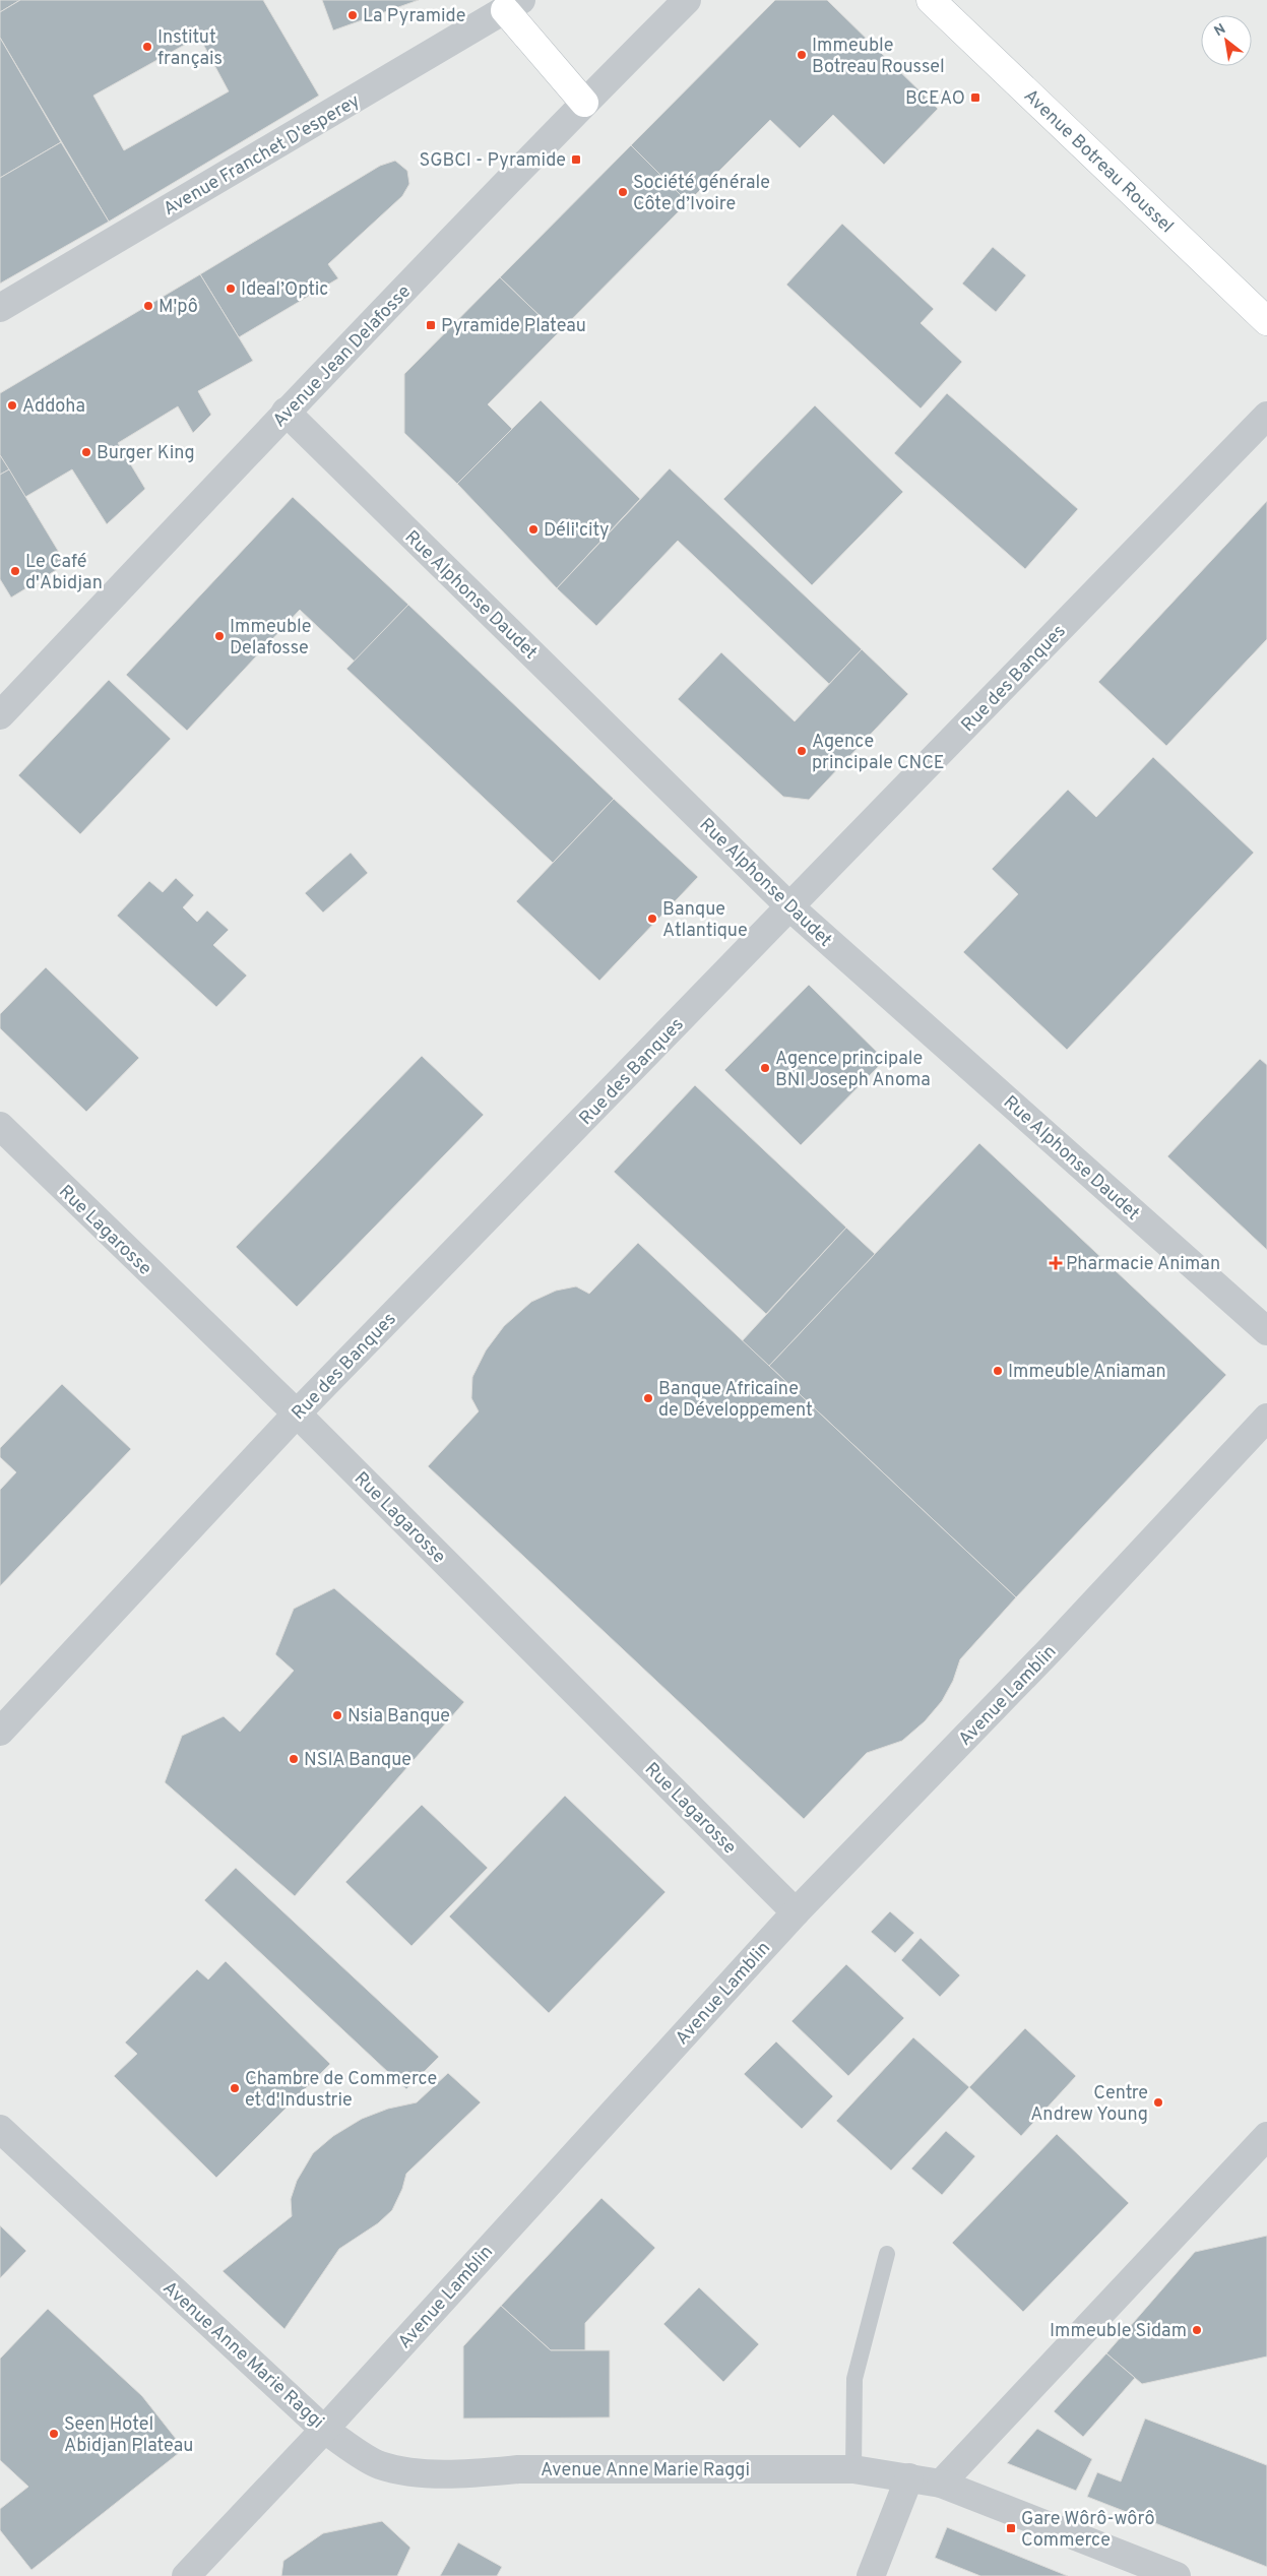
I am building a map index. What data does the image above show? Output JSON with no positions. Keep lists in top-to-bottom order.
{
  "streets": {
    "street": [
      "Avenue Franchet D'esperey",
      "Avenue Botreau Roussel",
      "Avenue Jean Delafosse",
      "Rue Alphonse Daudet",
      "Rue des Banques",
      "Rue Lagarosse",
      "Avenue Lamblin",
      "Avenue Anne Marie Raggi"
    ]
  },
  "crossings": [
    ["Avenue Jean Delafosse", "Rue Alphonse Daudet"],
    ["Rue Alphonse Daudet", "Rue des Banques"],
    ["Rue des Banques", "Rue Lagarosse"],
    ["Rue Lagarosse", "Avenue Lamblin"],
    ["Avenue Lamblin", "Avenue Anne Marie Raggi"]
  ],
  "places": {
    "other": [
      "La Pyramide",
      "Institut français",
      "Immeuble Botreau Roussel",
      "Société générale Côte d’Ivoire",
      "Ideal’Optic",
      "M'pô",
      "Addoha",
      "Burger King",
      "Déli'city",
      "Le Café d'Abidjan",
      "Immeuble Delafosse",
      "Agence principale CNCE",
      "Banque Atlantique",
      "Agence principale BNI Joseph Anoma",
      "Immeuble Aniaman",
      "Banque Africaine de Développement",
      "Nsia Banque",
      "NSIA Banque",
      "Chambre de Commerce et d'Industrie",
      "Centre Andrew Young",
      "Immeuble Sidam",
      "Seen Hotel Abidjan Plateau"
    ],
    "transit": [
      "BCEAO",
      "SGBCI - Pyramide",
      "Pyramide Plateau",
      "Gare Wôrô-wôrô Commerce"
    ],
    "health": ["Pharmacie Animan"]
  },
  "north": "top left"
}
